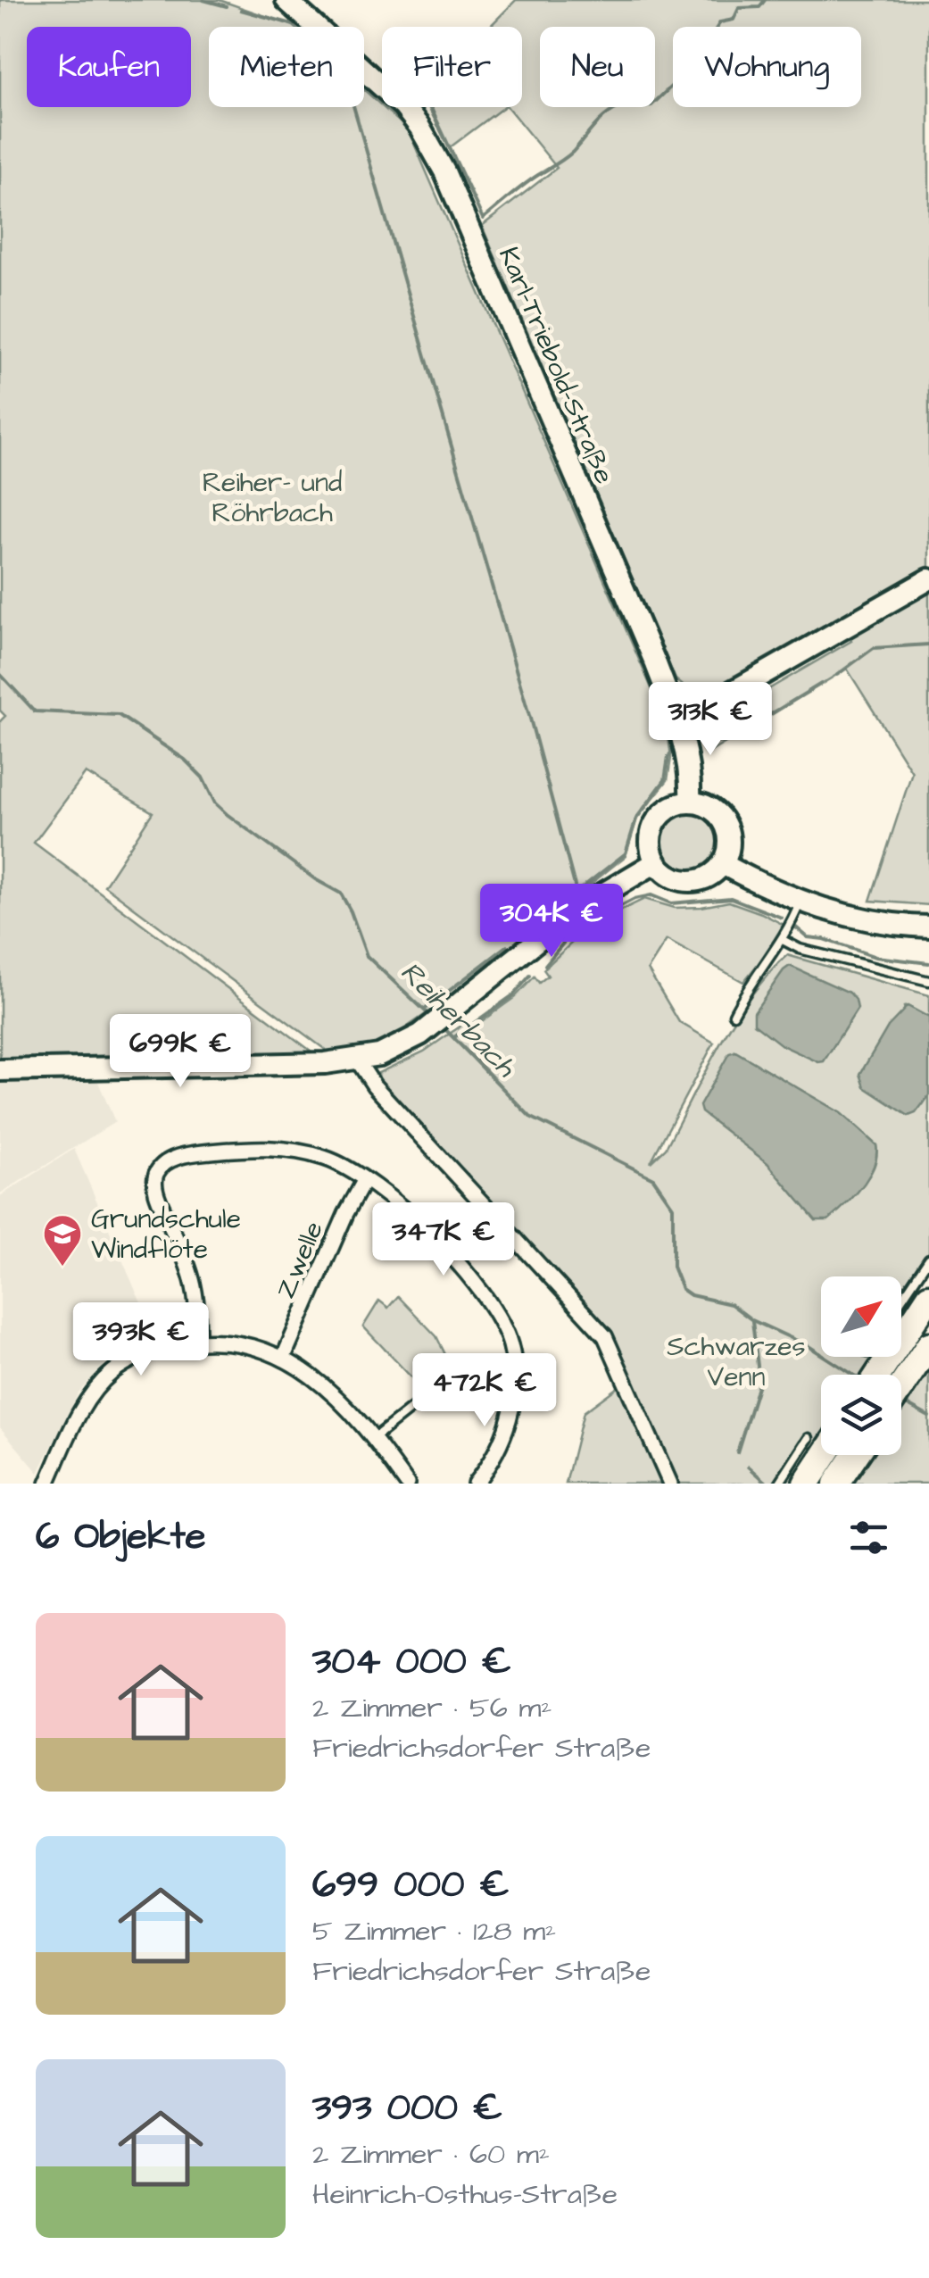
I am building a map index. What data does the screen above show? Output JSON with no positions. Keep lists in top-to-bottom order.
{
  "streets": {
    "street": ["Karl-Triebold-Straße", "Zwelle"]
  },
  "water": ["Reiherbach"],
  "parks": ["Reiher- und Röhrbach", "Schwarzes Venn"],
  "places": {
    "school or university": ["Grundschule Windflöte"]
  },
  "north": "top right",
  "page": {
    "chip": [
      "Kaufen",
      "Mieten",
      "Filter",
      "Neu",
      "Wohnung"
    ],
    "price": [
      "313K €",
      "304K €",
      "699K €",
      "347K €",
      "393K €",
      "472K €"
    ],
    "heading": "6 Objekte",
    "list": [
      {
        "name": "304 000 €",
        "note": "2 Zimmer · 56 m² · Friedrichsdorfer Straße"
      },
      {
        "name": "699 000 €",
        "note": "5 Zimmer · 128 m² · Friedrichsdorfer Straße"
      },
      {
        "name": "393 000 €",
        "note": "2 Zimmer · 60 m² · Heinrich-Osthus-Straße"
      }
    ]
  }
}
